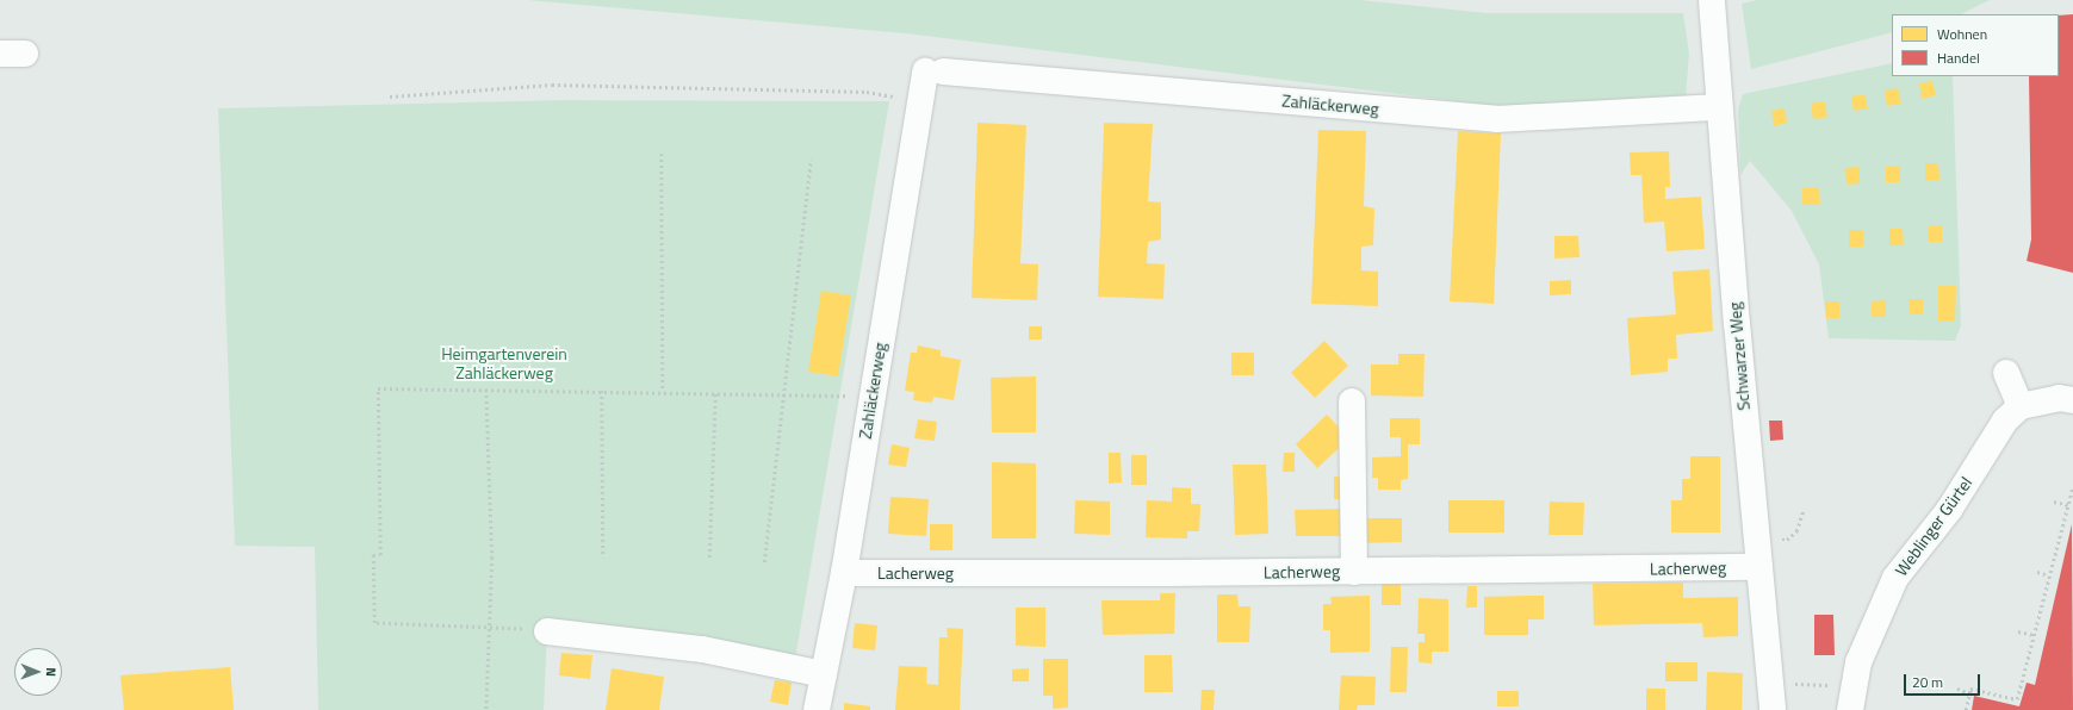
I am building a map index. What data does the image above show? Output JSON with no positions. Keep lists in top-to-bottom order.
{
  "streets": {
    "street": [
      "Zahläckerweg",
      "Schwarzer Weg",
      "Weblinger Gürtel",
      "Lacherweg"
    ]
  },
  "crossings": [
    ["Zahläckerweg", "Schwarzer Weg"],
    ["Zahläckerweg", "Lacherweg"],
    ["Schwarzer Weg", "Lacherweg"]
  ],
  "parks": ["Heimgartenverein Zahläckerweg"],
  "legend": ["Wohnen", "Handel"],
  "scale_bar": "20 m",
  "north": "right"
}
